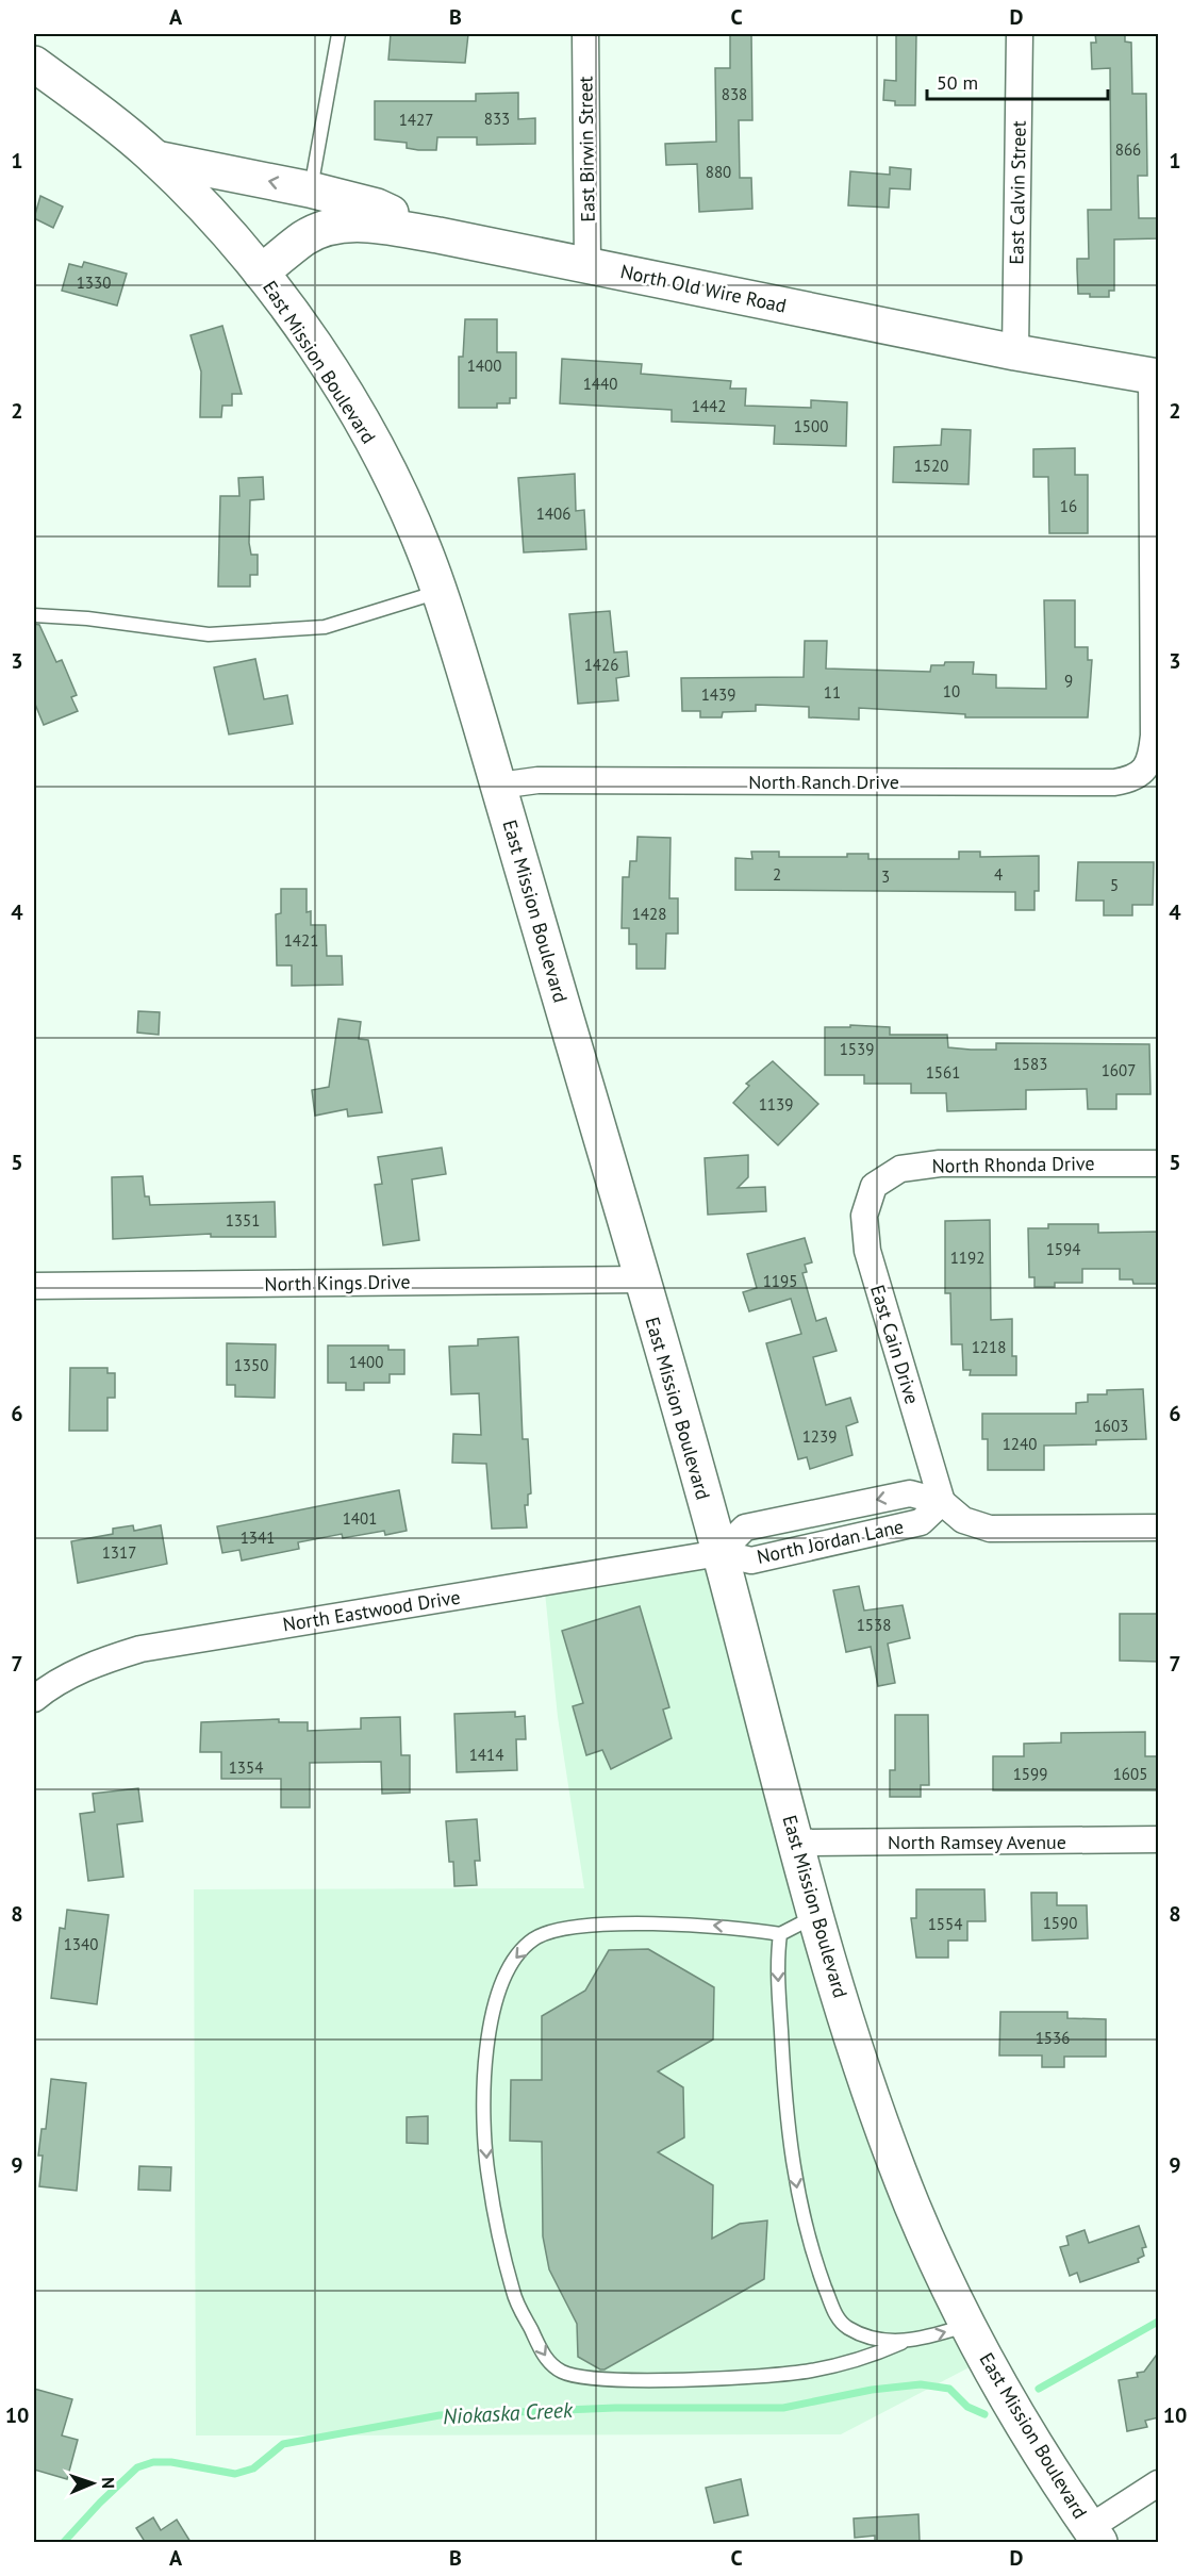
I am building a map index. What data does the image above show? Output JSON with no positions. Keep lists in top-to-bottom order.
{
  "streets": {
    "main road": ["North Old Wire Road", "East Mission Boulevard"],
    "street": [
      "East Birwin Street",
      "East Calvin Street",
      "North Ranch Drive",
      "North Rhonda Drive",
      "North Kings Drive",
      "East Cain Drive",
      "North Jordan Lane",
      "North Eastwood Drive",
      "North Ramsey Avenue"
    ]
  },
  "crossings": [
    ["East Birwin Street", "North Old Wire Road"],
    ["East Calvin Street", "North Old Wire Road"],
    ["North Old Wire Road", "East Mission Boulevard"],
    ["North Old Wire Road", "North Ranch Drive"],
    ["East Mission Boulevard", "North Ranch Drive"],
    ["East Mission Boulevard", "North Kings Drive"],
    ["East Mission Boulevard", "North Jordan Lane"],
    ["East Mission Boulevard", "North Eastwood Drive"],
    ["East Mission Boulevard", "North Ramsey Avenue"],
    ["North Rhonda Drive", "East Cain Drive"],
    ["East Cain Drive", "North Jordan Lane"],
    ["North Jordan Lane", "North Eastwood Drive"]
  ],
  "water": ["Niokaska Creek"],
  "house_numbers": [
    "838",
    "833",
    "1427",
    "866",
    "880",
    "1330",
    "1400",
    "1440",
    "1442",
    "1500",
    "1520",
    "16",
    "1406",
    "1426",
    "9",
    "10",
    "11",
    "1439",
    "2",
    "4",
    "3",
    "5",
    "1428",
    "1421",
    "1539",
    "1583",
    "1607",
    "1561",
    "1139",
    "1351",
    "1594",
    "1192",
    "1195",
    "1218",
    "1400",
    "1350",
    "1603",
    "1239",
    "1240",
    "1401",
    "1341",
    "1317",
    "1538",
    "1414",
    "1354",
    "1599",
    "1605",
    "1590",
    "1554",
    "1340",
    "1536"
  ],
  "scale_bar": "50 m",
  "north": "right",
  "grid": {
    "columns": [
      "A",
      "B",
      "C",
      "D"
    ],
    "rows": [
      "1",
      "2",
      "3",
      "4",
      "5",
      "6",
      "7",
      "8",
      "9",
      "10"
    ]
  }
}
